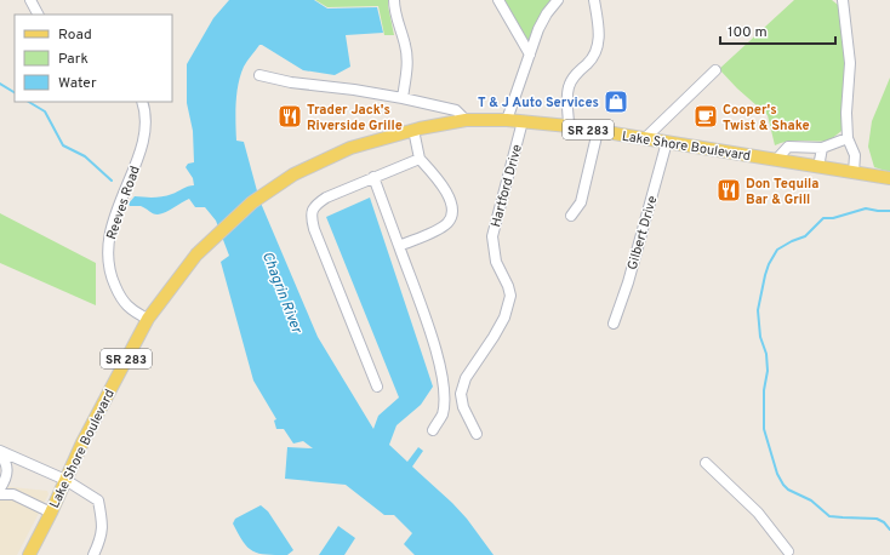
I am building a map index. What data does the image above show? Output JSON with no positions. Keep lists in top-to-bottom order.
{
  "streets": {
    "main road": ["SR 283", "Lake Shore Boulevard"],
    "street": ["Hartford Drive", "Reeves Road", "Gilbert Drive"]
  },
  "crossings": [
    ["Lake Shore Boulevard", "Hartford Drive"],
    ["Lake Shore Boulevard", "Reeves Road"],
    ["Lake Shore Boulevard", "Gilbert Drive"]
  ],
  "water": ["Chagrin River"],
  "places": {
    "shop": ["T & J Auto Services"],
    "restaurant": ["Trader Jack's Riverside Grille", "Don Tequila Bar & Grill"],
    "cafe": ["Cooper's Twist & Shake"]
  },
  "legend": ["Road", "Park", "Water"],
  "scale_bar": "100 m"
}
